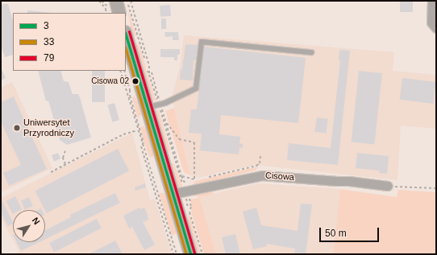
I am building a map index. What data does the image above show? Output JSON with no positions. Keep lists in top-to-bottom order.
{
  "streets": {
    "street": ["Cisowa"]
  },
  "places": ["Cisowa 02", "Uniwersytet Przyrodniczy"],
  "lines": ["transit line 79", "transit line 3", "transit line 33"],
  "legend": ["3", "33", "79"],
  "scale_bar": "50 m",
  "north": "top right"
}
